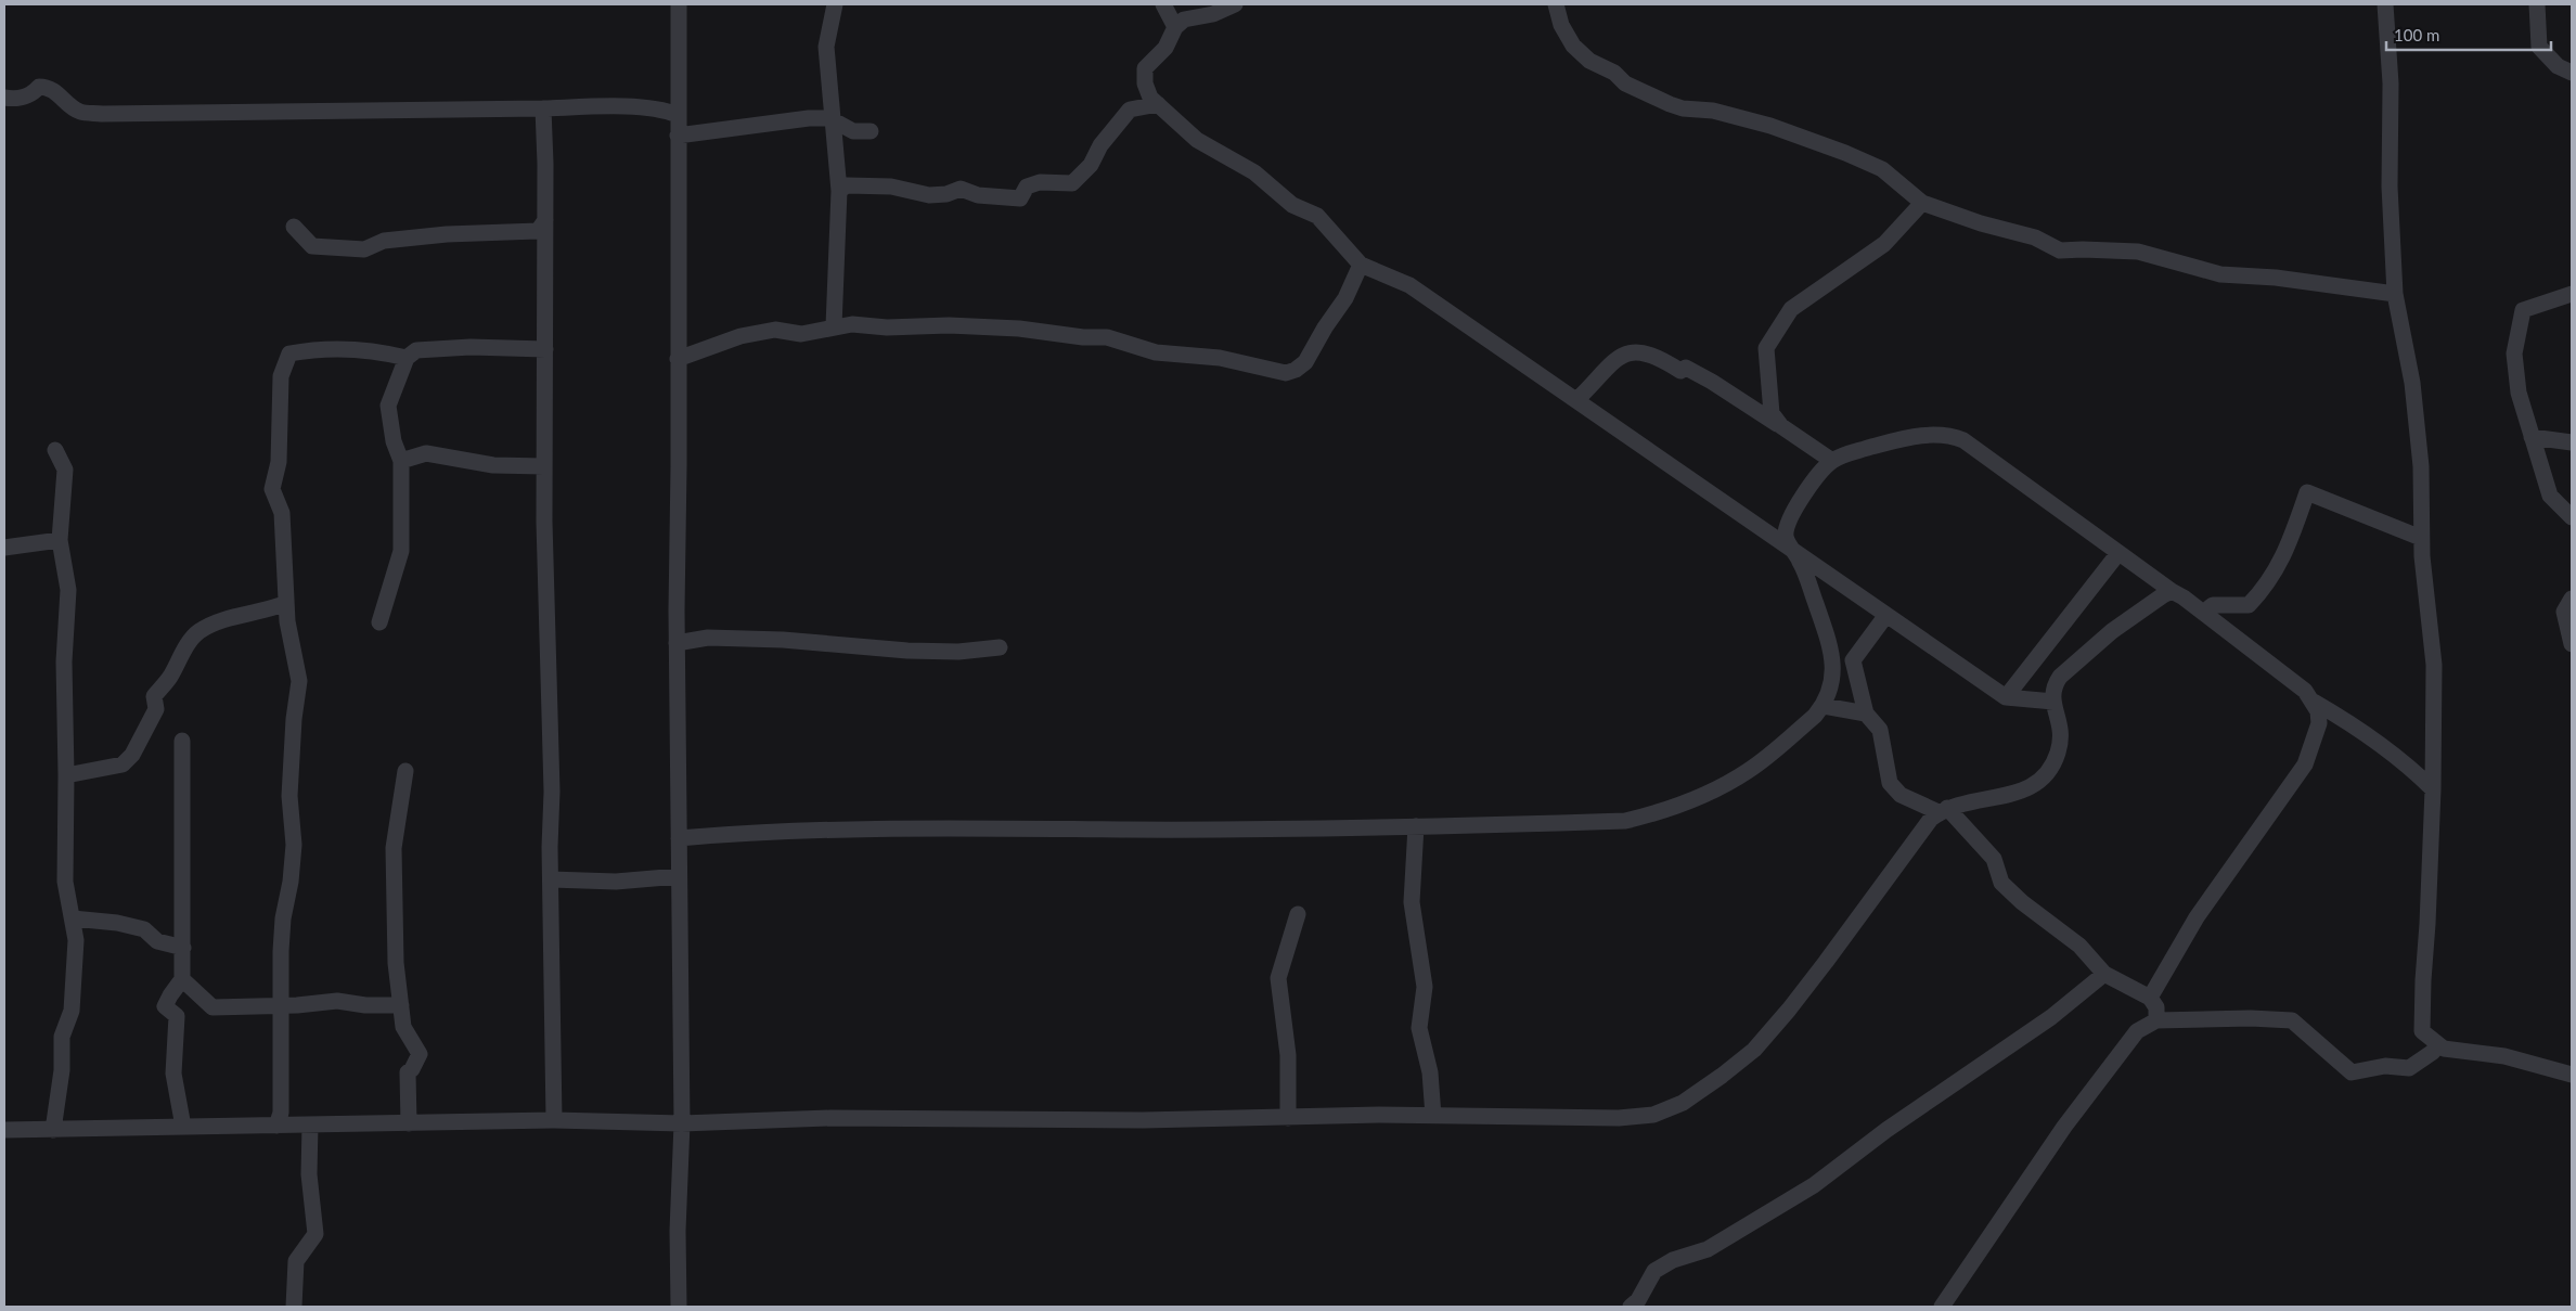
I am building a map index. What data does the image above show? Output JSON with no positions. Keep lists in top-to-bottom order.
{
  "scale_bar": "100 m"
}
